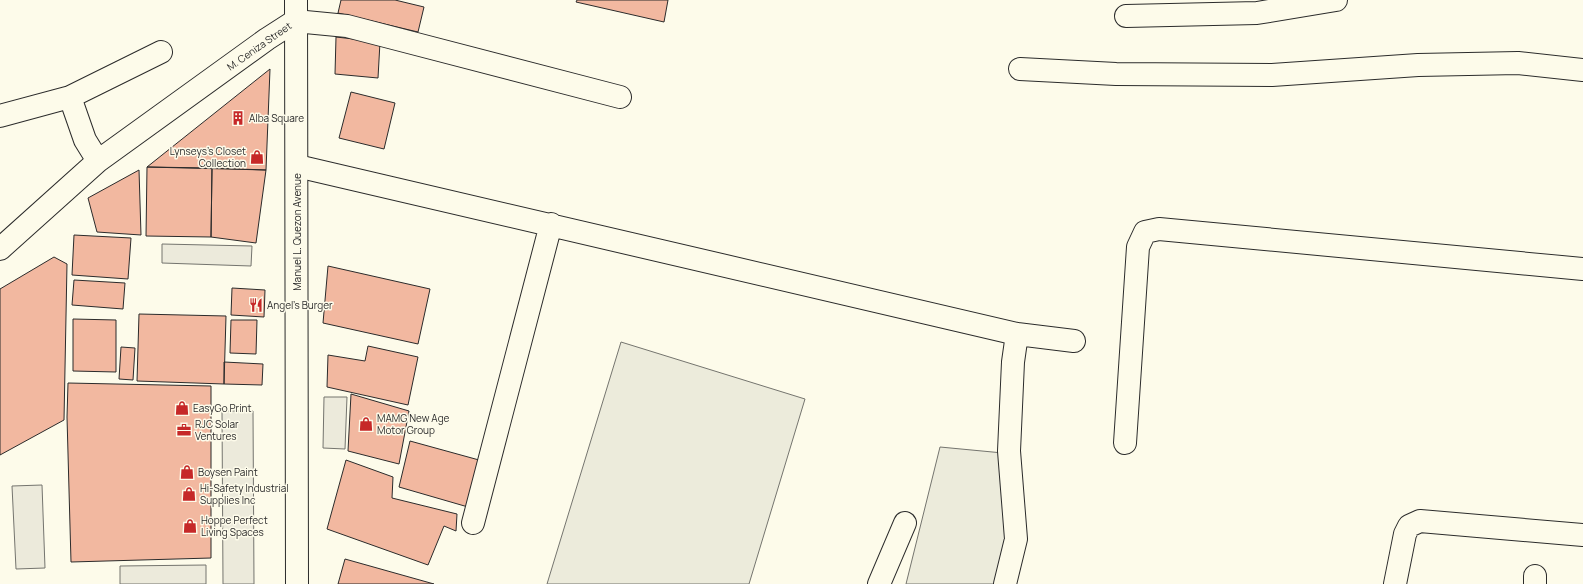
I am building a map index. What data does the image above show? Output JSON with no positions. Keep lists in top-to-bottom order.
{
  "streets": {
    "street": ["M. Ceniza Street", "Manuel L. Quezon Avenue"]
  },
  "crossings": [
    ["M. Ceniza Street", "Manuel L. Quezon Avenue"]
  ],
  "places": {
    "building": ["Alba Square"],
    "shop": [
      "Lynseys's Closet Collection",
      "EasyGo Print",
      "MAMG New Age Motor Group",
      "Boysen Paint",
      "Hi-Safety Industrial Supplies Inc",
      "Hoppe Perfect Living Spaces"
    ],
    "restaurant": ["Angel's Burger"],
    "office": ["RJC Solar Ventures"]
  }
}
